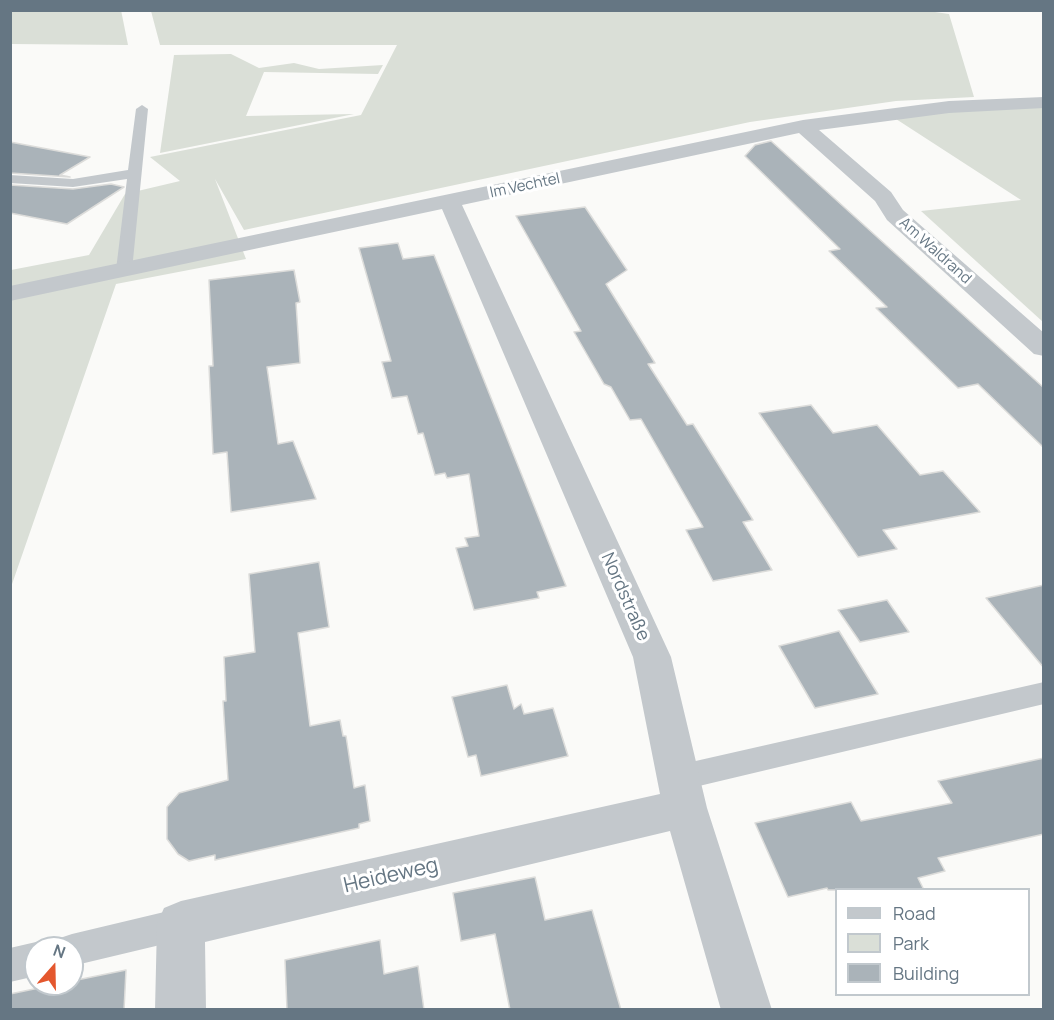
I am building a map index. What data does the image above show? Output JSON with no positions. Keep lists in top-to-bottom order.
{
  "streets": {
    "street": [
      "Im Vechtel",
      "Am Waldrand",
      "Nordstraße",
      "Heideweg"
    ]
  },
  "crossings": [
    ["Im Vechtel", "Am Waldrand"],
    ["Im Vechtel", "Nordstraße"],
    ["Nordstraße", "Heideweg"]
  ],
  "legend": ["Road", "Park", "Building"],
  "north": "top"
}
